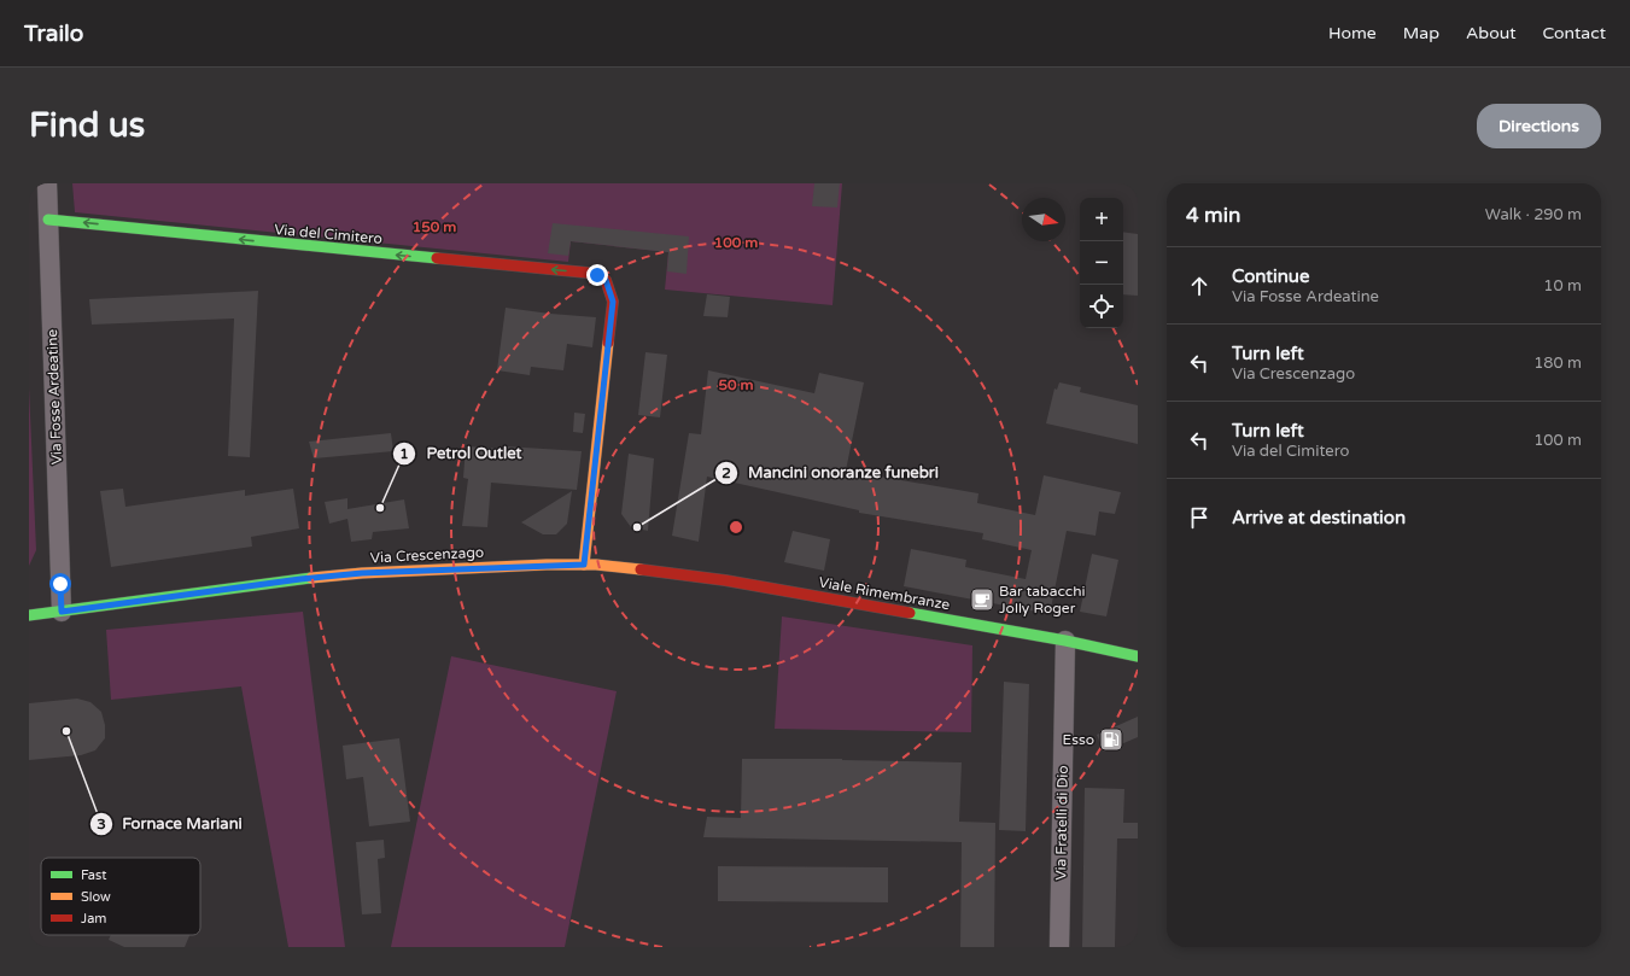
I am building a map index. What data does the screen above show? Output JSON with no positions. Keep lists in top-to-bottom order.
{
  "streets": {
    "street": [
      "Via del Cimitero",
      "Via Fosse Ardeatine",
      "Via Crescenzago",
      "Viale Rimembranze",
      "Via Fratelli di Dio"
    ]
  },
  "crossings": [
    ["Via del Cimitero", "Via Fosse Ardeatine"],
    ["Via del Cimitero", "Via Crescenzago"],
    ["Via Fosse Ardeatine", "Via Crescenzago"],
    ["Via Crescenzago", "Viale Rimembranze"],
    ["Viale Rimembranze", "Via Fratelli di Dio"]
  ],
  "places": {
    "other": ["Petrol Outlet", "Mancini onoranze funebri", "Fornace Mariani"],
    "cafe": ["Bar tabacchi Jolly Roger"],
    "fuel station": ["Esso"]
  },
  "legend": ["Fast", "Slow", "Jam"],
  "north": "right",
  "page": {
    "header": "Trailo",
    "nav": [
      "Home",
      "Map",
      "About",
      "Contact"
    ],
    "buttons": "Directions",
    "title": "Find us",
    "heading": ["4 min", "Walk · 290 m"],
    "map_buttons": ["+", "−"],
    "list": [
      ["Continue", "Via Fosse Ardeatine", "10 m"],
      ["Turn left", "Via Crescenzago", "180 m"],
      ["Turn left", "Via del Cimitero", "100 m"],
      "Arrive at destination"
    ]
  },
  "rings": ["150 m", "100 m", "50 m"]
}
